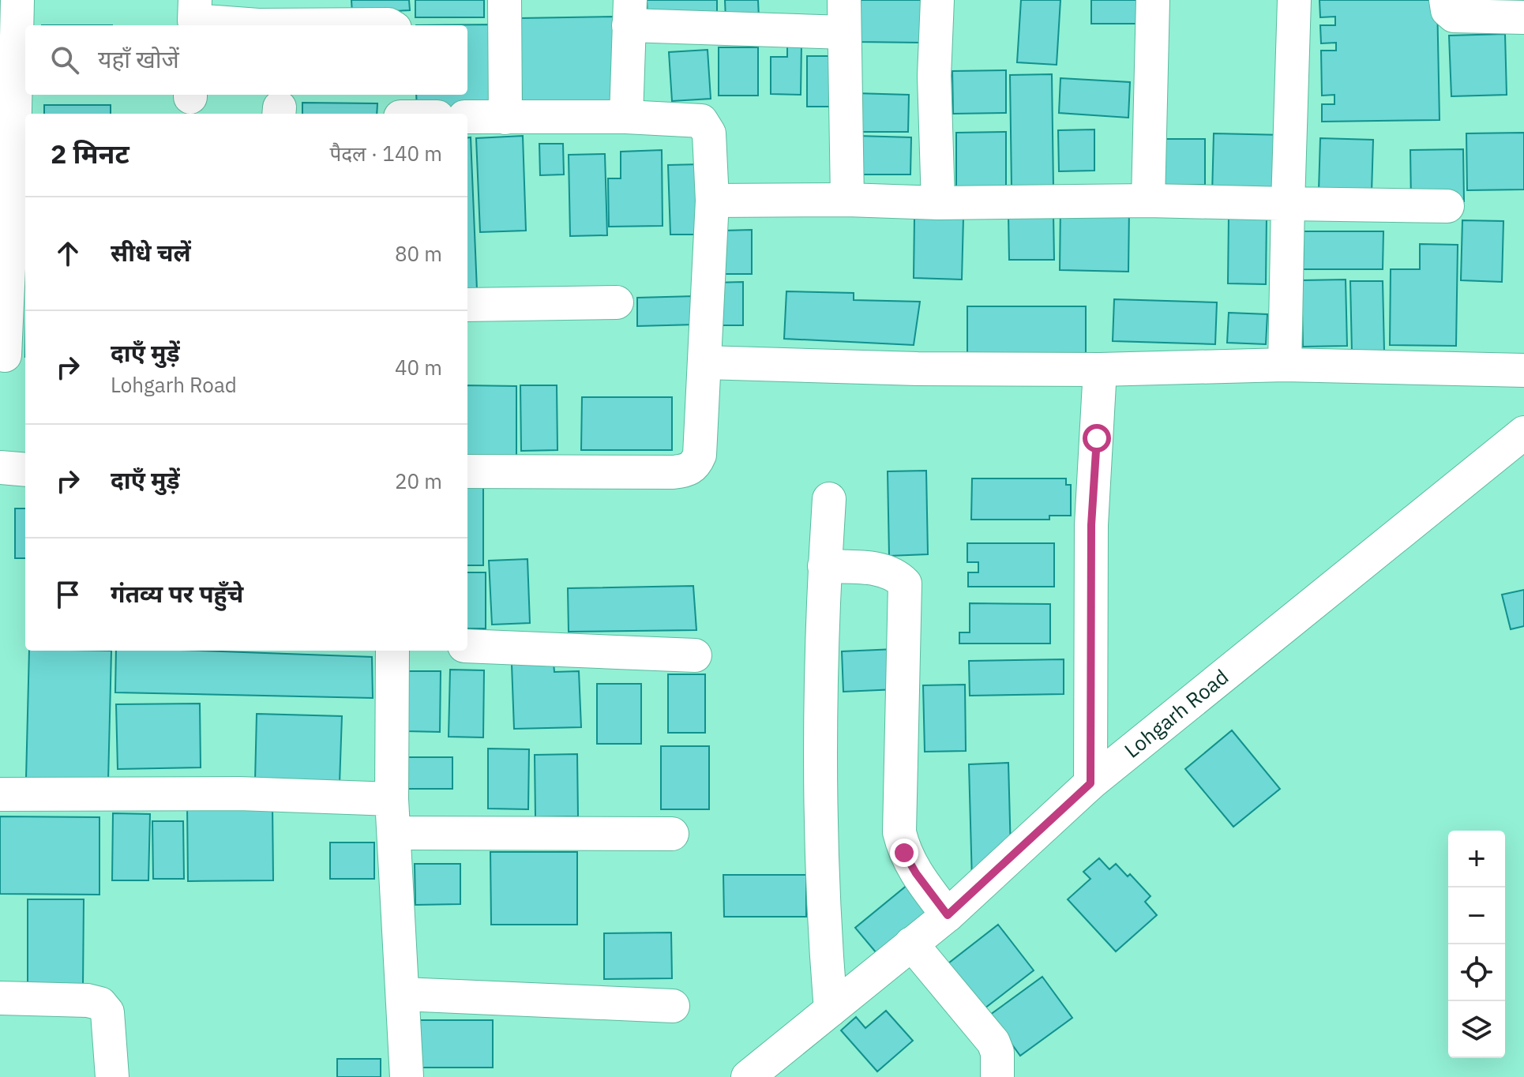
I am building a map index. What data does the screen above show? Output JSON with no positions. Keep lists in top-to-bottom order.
{
  "streets": {
    "street": ["Lohgarh Road"]
  },
  "page": {
    "search": "यहाँ खोजें",
    "heading": ["2 मिनट", "पैदल · 140 m"],
    "list": [
      ["सीधे चलें", "80 m"],
      ["दाएँ मुड़ें", "Lohgarh Road", "40 m"],
      ["दाएँ मुड़ें", "20 m"],
      "गंतव्य पर पहुँचे"
    ],
    "map_buttons": ["+", "−"]
  }
}
